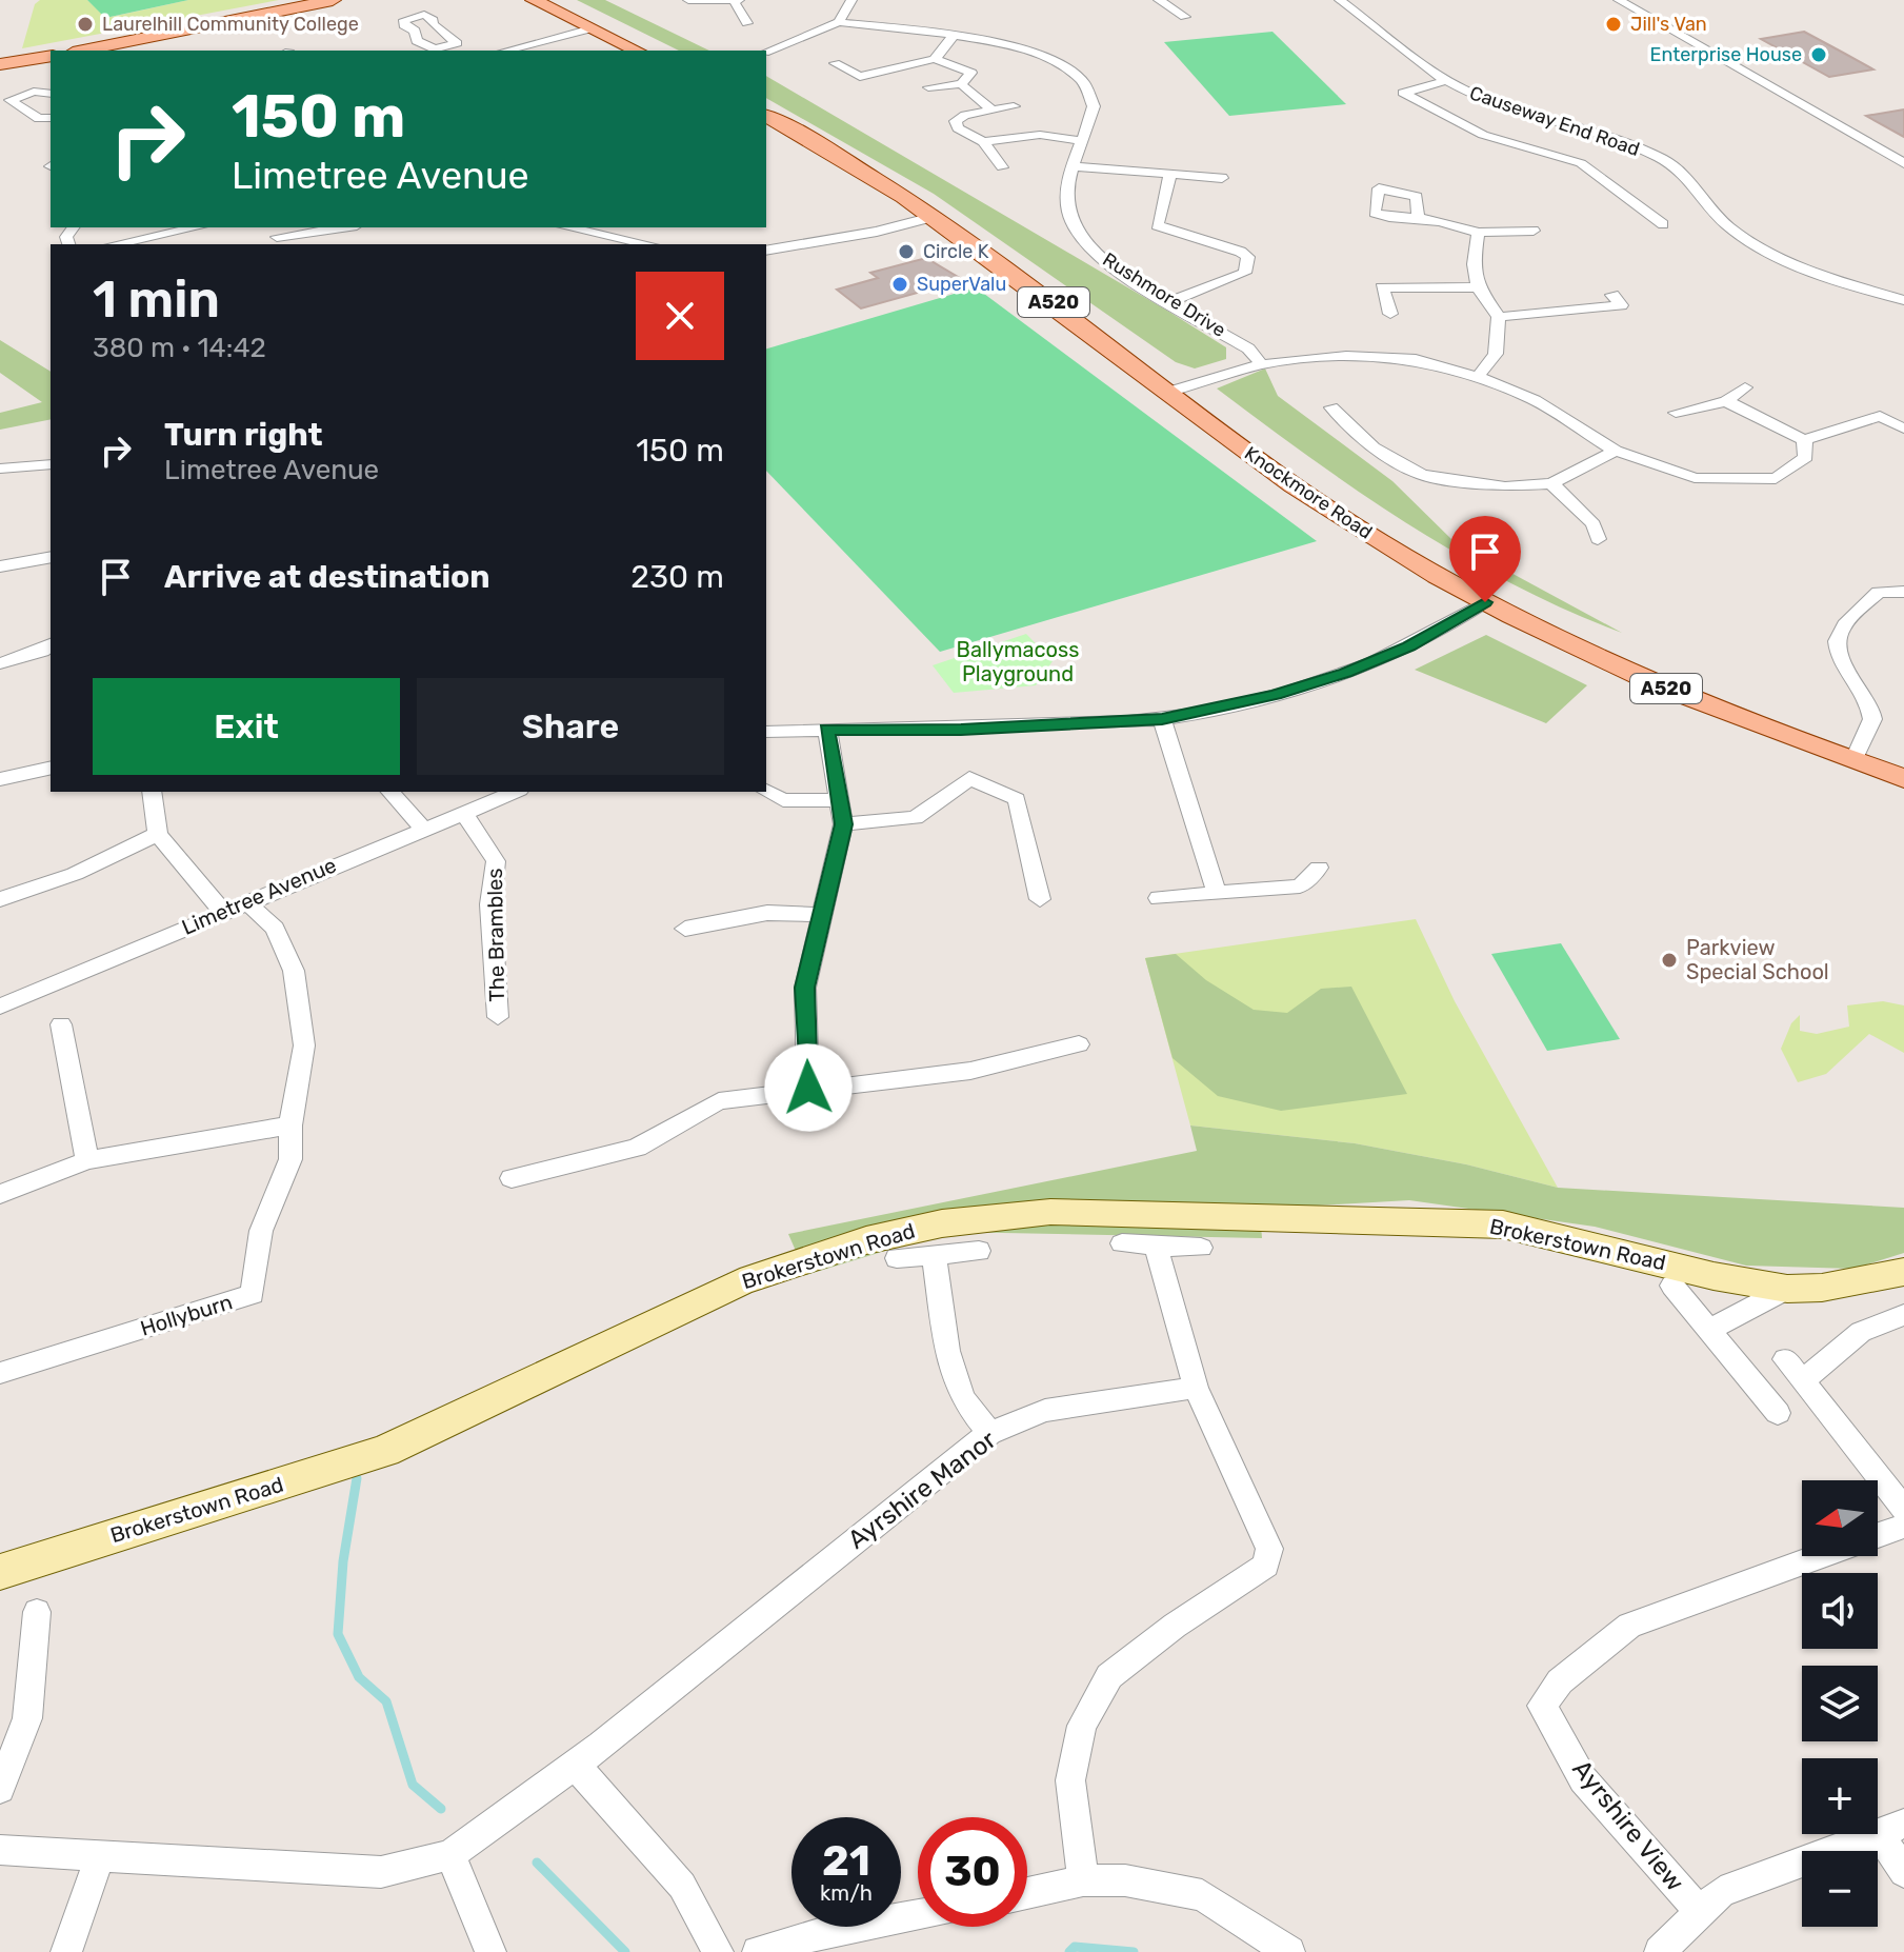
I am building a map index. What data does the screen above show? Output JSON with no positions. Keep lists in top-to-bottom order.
{
  "streets": {
    "main road": ["A520", "Knockmore Road"],
    "street": [
      "Causeway End Road",
      "Rushmore Drive",
      "Limetree Avenue",
      "The Brambles",
      "Brokerstown Road",
      "Hollyburn",
      "Ayrshire Manor",
      "Ayrshire View"
    ]
  },
  "crossings": [
    ["Limetree Avenue", "The Brambles"],
    ["Limetree Avenue", "Hollyburn"]
  ],
  "parks": ["Ballymacoss Playground"],
  "places": [
    "Laurelhill Community College",
    "Jill's Van",
    "Enterprise House",
    "Circle K",
    "SuperValu",
    "Parkview Special School"
  ],
  "north": "left",
  "page": {
    "turn": ["150 m", "Limetree Avenue"],
    "heading": ["1 min", "380 m · 14:42"],
    "list": [
      {
        "name": "Turn right",
        "note": "Limetree Avenue",
        "value": "150 m"
      },
      {
        "name": "Arrive at destination",
        "value": "230 m"
      }
    ],
    "buttons": ["Exit", "Share"],
    "map_buttons": ["+", "−"],
    "speed": "21 km/h",
    "limit": "30"
  }
}
